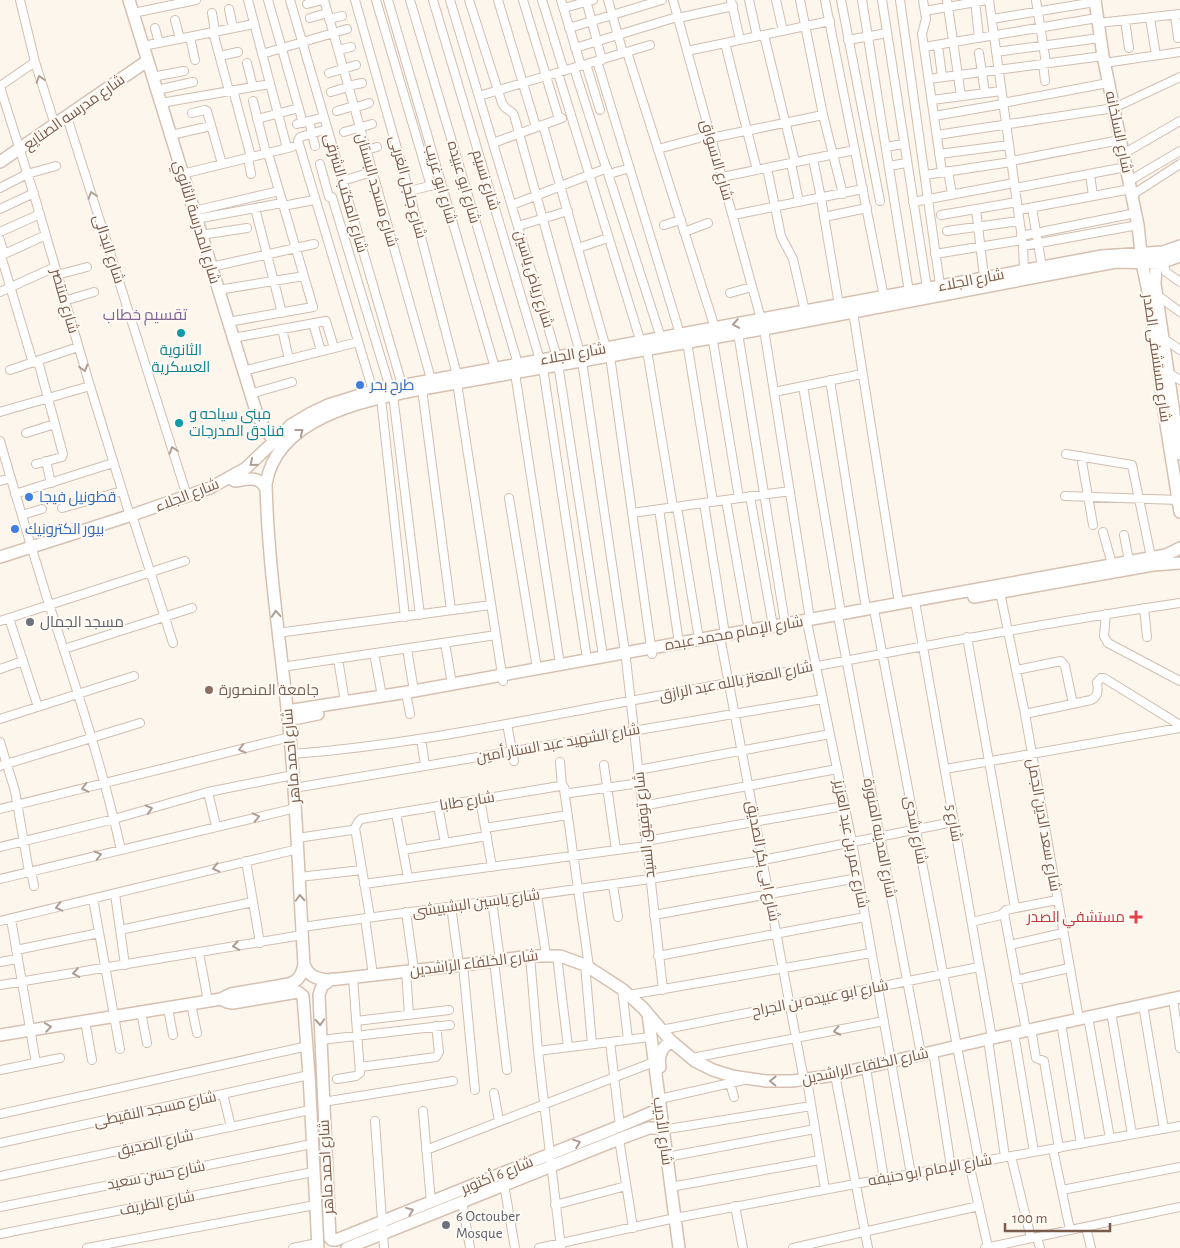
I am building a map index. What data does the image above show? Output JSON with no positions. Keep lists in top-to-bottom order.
{
  "streets": {
    "main road": [
      "شارع مدرسه الصنايع",
      "شارع السلخانه",
      "شارع المدرسة الثانوي",
      "شارع الجلاء",
      "شارع مستشفى الصدر",
      "شارع الإمام محمد عبده",
      "شارع احمد ماهر",
      "شارع الخلفاء الراشدين",
      "شارع الأديب",
      "شارع 6 أكتوبر"
    ],
    "street": [
      "شارع الاسواق",
      "شارع نسيم",
      "شارع ابو عبيده",
      "شارع ابو غريب",
      "شارع جلجل الغربى",
      "شارع مسجد البستان",
      "شارع المكتب الشرقى",
      "شارع البدالى",
      "شارع رياض ياسين",
      "شارع منتصر",
      "شارع المعتز بالله عبد الرازق",
      "شارع الشهيد عبد الستار أمين",
      "شارع طابا",
      "شارع 5",
      "شارع توفيق السيد",
      "شارع سعد الدين الجمل",
      "شارع رشدى",
      "شارع المدينه المنورة",
      "شارع عمر بن عبد العزيز",
      "شارع ابى بكر الصديق",
      "شارع ياسين البشبيشى",
      "شارع ابو عبيده بن الجراح",
      "شارع مسجد النقيطى",
      "شارع الصديق",
      "شارع الإمام ابو حنيفه",
      "شارع حسن سعيد",
      "شارع الظريف"
    ]
  },
  "crossings": [
    ["شارع مدرسه الصنايع", "شارع المدرسة الثانوي"],
    ["شارع مدرسه الصنايع", "شارع البدالى"],
    ["شارع مدرسه الصنايع", "شارع منتصر"],
    ["شارع السلخانه", "شارع الجلاء"],
    ["شارع السلخانه", "شارع مستشفى الصدر"],
    ["شارع الاسواق", "شارع الجلاء"],
    ["شارع الاسواق", "شارع عمر بن عبد العزيز"],
    ["شارع نسيم", "شارع الجلاء"],
    ["شارع نسيم", "شارع الإمام محمد عبده"],
    ["شارع ابو عبيده", "شارع الجلاء"],
    ["شارع ابو عبيده", "شارع الإمام محمد عبده"],
    ["شارع ابو غريب", "شارع الجلاء"],
    ["شارع جلجل الغربى", "شارع الجلاء"],
    ["شارع جلجل الغربى", "شارع الإمام محمد عبده"],
    ["شارع مسجد البستان", "شارع الجلاء"],
    ["شارع المكتب الشرقى", "شارع الجلاء"],
    ["شارع المدرسة الثانوي", "شارع الجلاء"],
    ["شارع البدالى", "شارع الجلاء"],
    ["شارع رياض ياسين", "شارع الجلاء"],
    ["شارع رياض ياسين", "شارع الإمام محمد عبده"],
    ["شارع الجلاء", "شارع منتصر"],
    ["شارع الجلاء", "شارع مستشفى الصدر"],
    ["شارع الجلاء", "شارع احمد ماهر"],
    ["شارع الجلاء", "شارع توفيق السيد"],
    ["شارع الإمام محمد عبده", "شارع احمد ماهر"],
    ["شارع الإمام محمد عبده", "شارع 5"],
    ["شارع الإمام محمد عبده", "شارع توفيق السيد"],
    ["شارع الإمام محمد عبده", "شارع سعد الدين الجمل"],
    ["شارع الإمام محمد عبده", "شارع رشدى"],
    ["شارع الإمام محمد عبده", "شارع المدينه المنورة"],
    ["شارع الإمام محمد عبده", "شارع عمر بن عبد العزيز"],
    ["شارع الإمام محمد عبده", "شارع ابى بكر الصديق"],
    ["شارع المعتز بالله عبد الرازق", "شارع احمد ماهر"],
    ["شارع المعتز بالله عبد الرازق", "شارع 5"],
    ["شارع المعتز بالله عبد الرازق", "شارع توفيق السيد"],
    ["شارع المعتز بالله عبد الرازق", "شارع سعد الدين الجمل"],
    ["شارع المعتز بالله عبد الرازق", "شارع رشدى"],
    ["شارع المعتز بالله عبد الرازق", "شارع المدينه المنورة"],
    ["شارع المعتز بالله عبد الرازق", "شارع عمر بن عبد العزيز"],
    ["شارع المعتز بالله عبد الرازق", "شارع ابى بكر الصديق"],
    ["شارع الشهيد عبد الستار أمين", "شارع احمد ماهر"],
    ["شارع الشهيد عبد الستار أمين", "شارع توفيق السيد"],
    ["شارع الشهيد عبد الستار أمين", "شارع عمر بن عبد العزيز"],
    ["شارع الشهيد عبد الستار أمين", "شارع ابى بكر الصديق"],
    ["شارع احمد ماهر", "شارع طابا"],
    ["شارع احمد ماهر", "شارع ياسين البشبيشى"],
    ["شارع احمد ماهر", "شارع الخلفاء الراشدين"],
    ["شارع احمد ماهر", "شارع مسجد النقيطى"],
    ["شارع احمد ماهر", "شارع الصديق"],
    ["شارع احمد ماهر", "شارع حسن سعيد"],
    ["شارع احمد ماهر", "شارع 6 أكتوبر"],
    ["شارع احمد ماهر", "شارع الظريف"],
    ["شارع طابا", "شارع توفيق السيد"],
    ["شارع 5", "شارع ياسين البشبيشى"],
    ["شارع 5", "شارع الخلفاء الراشدين"],
    ["شارع 5", "شارع ابو عبيده بن الجراح"],
    ["شارع 5", "شارع الإمام ابو حنيفه"],
    ["شارع توفيق السيد", "شارع ياسين البشبيشى"],
    ["شارع سعد الدين الجمل", "شارع الخلفاء الراشدين"],
    ["شارع سعد الدين الجمل", "شارع الإمام ابو حنيفه"],
    ["شارع رشدى", "شارع ياسين البشبيشى"],
    ["شارع رشدى", "شارع الخلفاء الراشدين"],
    ["شارع رشدى", "شارع ابو عبيده بن الجراح"],
    ["شارع رشدى", "شارع الإمام ابو حنيفه"],
    ["شارع المدينه المنورة", "شارع ياسين البشبيشى"],
    ["شارع المدينه المنورة", "شارع الخلفاء الراشدين"],
    ["شارع المدينه المنورة", "شارع ابو عبيده بن الجراح"],
    ["شارع عمر بن عبد العزيز", "شارع ياسين البشبيشى"],
    ["شارع عمر بن عبد العزيز", "شارع الخلفاء الراشدين"],
    ["شارع عمر بن عبد العزيز", "شارع ابو عبيده بن الجراح"],
    ["شارع عمر بن عبد العزيز", "شارع الإمام ابو حنيفه"],
    ["شارع ابى بكر الصديق", "شارع ياسين البشبيشى"],
    ["شارع ابى بكر الصديق", "شارع الخلفاء الراشدين"],
    ["شارع ابى بكر الصديق", "شارع ابو عبيده بن الجراح"],
    ["شارع ابى بكر الصديق", "شارع الإمام ابو حنيفه"],
    ["شارع الخلفاء الراشدين", "شارع ابو عبيده بن الجراح"],
    ["شارع الخلفاء الراشدين", "شارع الأديب"],
    ["شارع الأديب", "شارع الإمام ابو حنيفه"],
    ["شارع الأديب", "شارع 6 أكتوبر"]
  ],
  "one_way": ["شارع البدالى"],
  "districts": ["تقسيم خطاب"],
  "places": {
    "other": [
      "الثانوية العسكرية",
      "طرح بحر",
      "مبنى سياحه و فنادق المدرجات",
      "قطونيل فيجا",
      "بيور الكترونيك",
      "مسجد الجمال",
      "جامعة المنصورة",
      "6 Octouber Mosque"
    ],
    "health": ["مستشفي الصدر"]
  },
  "scale_bar": "100 m"
}
